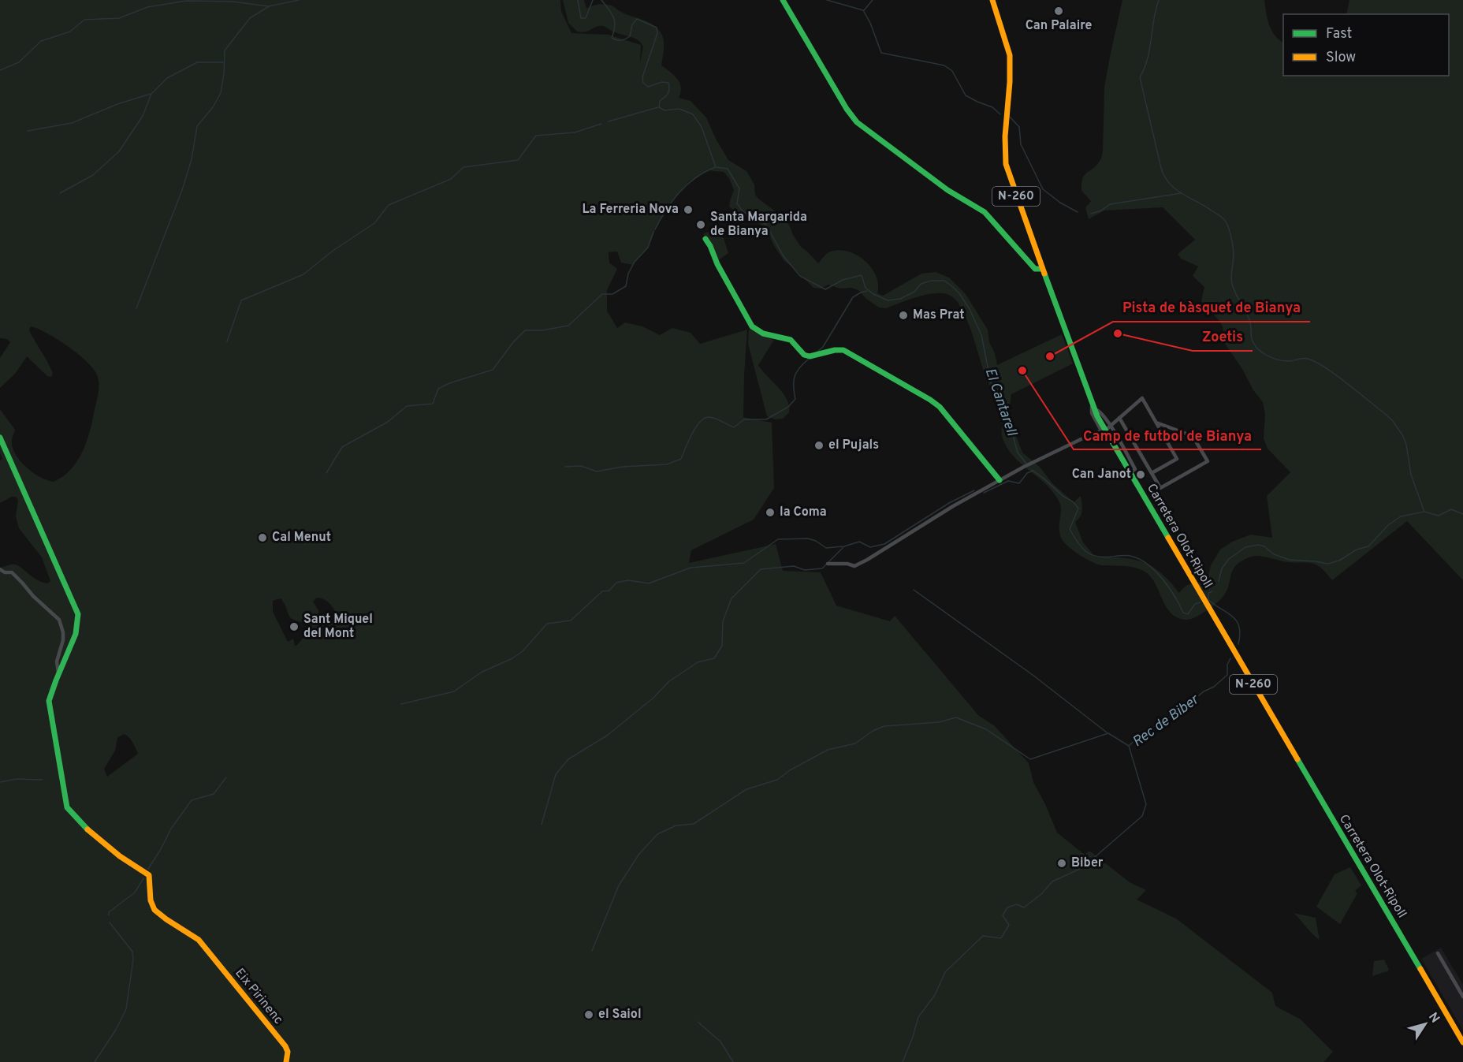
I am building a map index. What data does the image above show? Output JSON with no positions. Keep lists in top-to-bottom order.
{
  "streets": {
    "main road": ["N-260", "Carretera Olot-Ripoll", "Eix Pirinenc"]
  },
  "water": ["El Cantarell", "Rec de Biber"],
  "places": [
    "Can Palaire",
    "La Ferreria Nova",
    "Santa Margarida de Bianya",
    "Mas Prat",
    "Zoetis",
    "Pista de bàsquet de Bianya",
    "Camp de futbol de Bianya",
    "el Pujals",
    "Can Janot",
    "la Coma",
    "Cal Menut",
    "Sant Miquel del Mont",
    "Biber",
    "el Saiol"
  ],
  "legend": ["Fast", "Slow"],
  "north": "top right"
}
